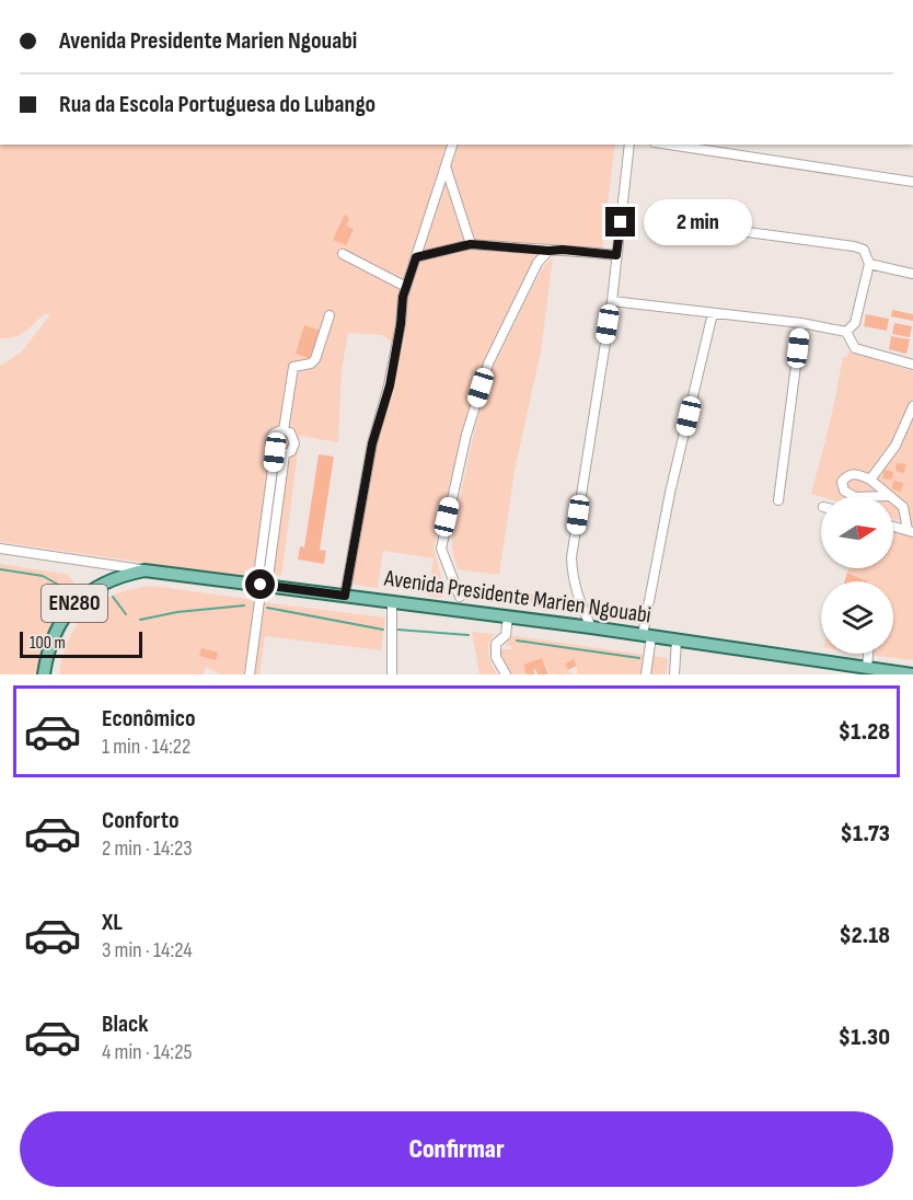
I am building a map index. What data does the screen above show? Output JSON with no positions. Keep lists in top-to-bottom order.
{
  "streets": {
    "main road": ["Avenida Presidente Marien Ngouabi", "EN280"]
  },
  "crossings": [
    ["Avenida Presidente Marien Ngouabi", "EN280"]
  ],
  "scale_bar": "100 m",
  "north": "right",
  "page": {
    "banner": ["Avenida Presidente Marien Ngouabi", "Rua da Escola Portuguesa do Lubango"],
    "bubble": "2 min",
    "scale": "100 m",
    "list": [
      {
        "name": "Econômico",
        "note": "1 min · 14:22",
        "value": "$1.28"
      },
      {
        "name": "Conforto",
        "note": "2 min · 14:23",
        "value": "$1.73"
      },
      {
        "name": "XL",
        "note": "3 min · 14:24",
        "value": "$2.18"
      },
      {
        "name": "Black",
        "note": "4 min · 14:25",
        "value": "$1.30"
      }
    ],
    "buttons": "Confirmar"
  }
}
